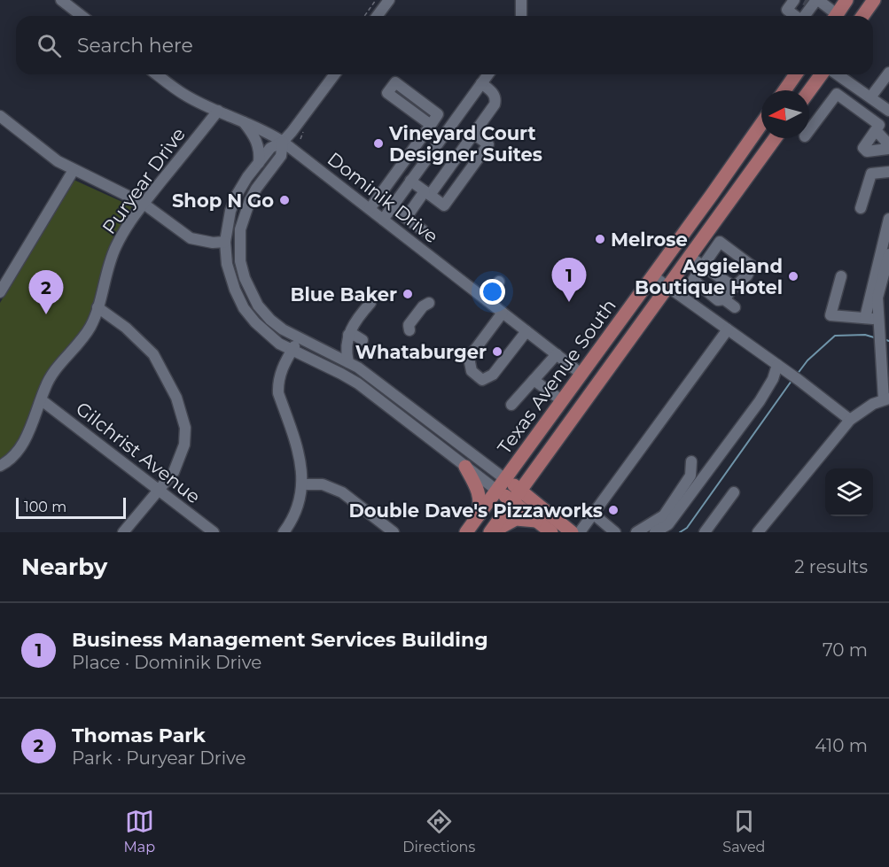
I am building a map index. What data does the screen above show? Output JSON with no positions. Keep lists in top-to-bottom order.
{
  "streets": {
    "main road": ["Texas Avenue South"],
    "street": ["Puryear Drive", "Dominik Drive", "Gilchrist Avenue"]
  },
  "crossings": [
    ["Puryear Drive", "Dominik Drive"],
    ["Puryear Drive", "Gilchrist Avenue"],
    ["Dominik Drive", "Texas Avenue South"]
  ],
  "places": [
    "Vineyard Court Designer Suites",
    "Shop N Go",
    "Melrose",
    "Aggieland Boutique Hotel",
    "Blue Baker",
    "Whataburger",
    "Double Dave's Pizzaworks"
  ],
  "scale_bar": "100 m",
  "north": "left",
  "page": {
    "search": "Search here",
    "pins": ["1", "2"],
    "scale": "100 m",
    "heading": ["Nearby", "2 results"],
    "list": [
      {
        "mark": "1",
        "name": "Business Management Services Building",
        "note": "Place · Dominik Drive",
        "value": "70 m"
      },
      {
        "mark": "2",
        "name": "Thomas Park",
        "note": "Park · Puryear Drive",
        "value": "410 m"
      }
    ],
    "nav": ["Map", "Directions", "Saved"]
  }
}
